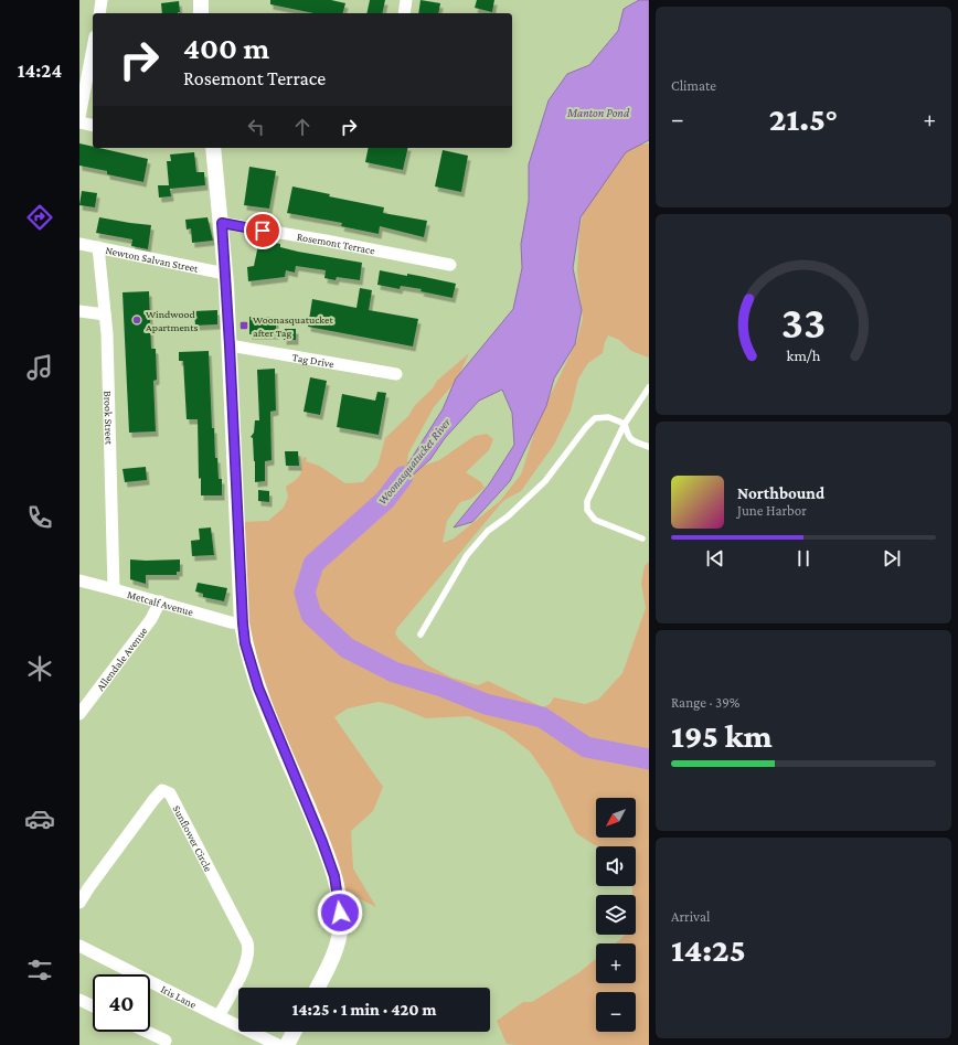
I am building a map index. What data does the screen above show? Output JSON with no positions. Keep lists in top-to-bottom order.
{
  "streets": {
    "street": [
      "Rosemont Terrace",
      "Newton Salvan Street",
      "Tag Drive",
      "Brook Street",
      "Metcalf Avenue",
      "Allendale Avenue",
      "Sunflower Circle",
      "Iris Lane"
    ]
  },
  "crossings": [
    ["Newton Salvan Street", "Brook Street"],
    ["Brook Street", "Metcalf Avenue"],
    ["Metcalf Avenue", "Allendale Avenue"],
    ["Sunflower Circle", "Iris Lane"]
  ],
  "water": ["Manton Pond", "Woonasquatucket River"],
  "places": {
    "other": ["Windwood Apartments"],
    "transit": ["Woonasquatucket after Tag"]
  },
  "north": "bottom left",
  "page": {
    "tabs": "14:24",
    "tile": [
      "Climate",
      ["Range · 39%", "195 km"],
      ["Arrival", "14:25"]
    ],
    "turn": ["400 m", "Rosemont Terrace"],
    "heat": ["−", "21.5°", "+"],
    "song": ["Northbound", "June Harbor"],
    "map_buttons": ["+", "−"],
    "limit": "40",
    "trip": "14:25 · 1 min · 420 m",
    "gauge": ["33", "km/h"]
  }
}
